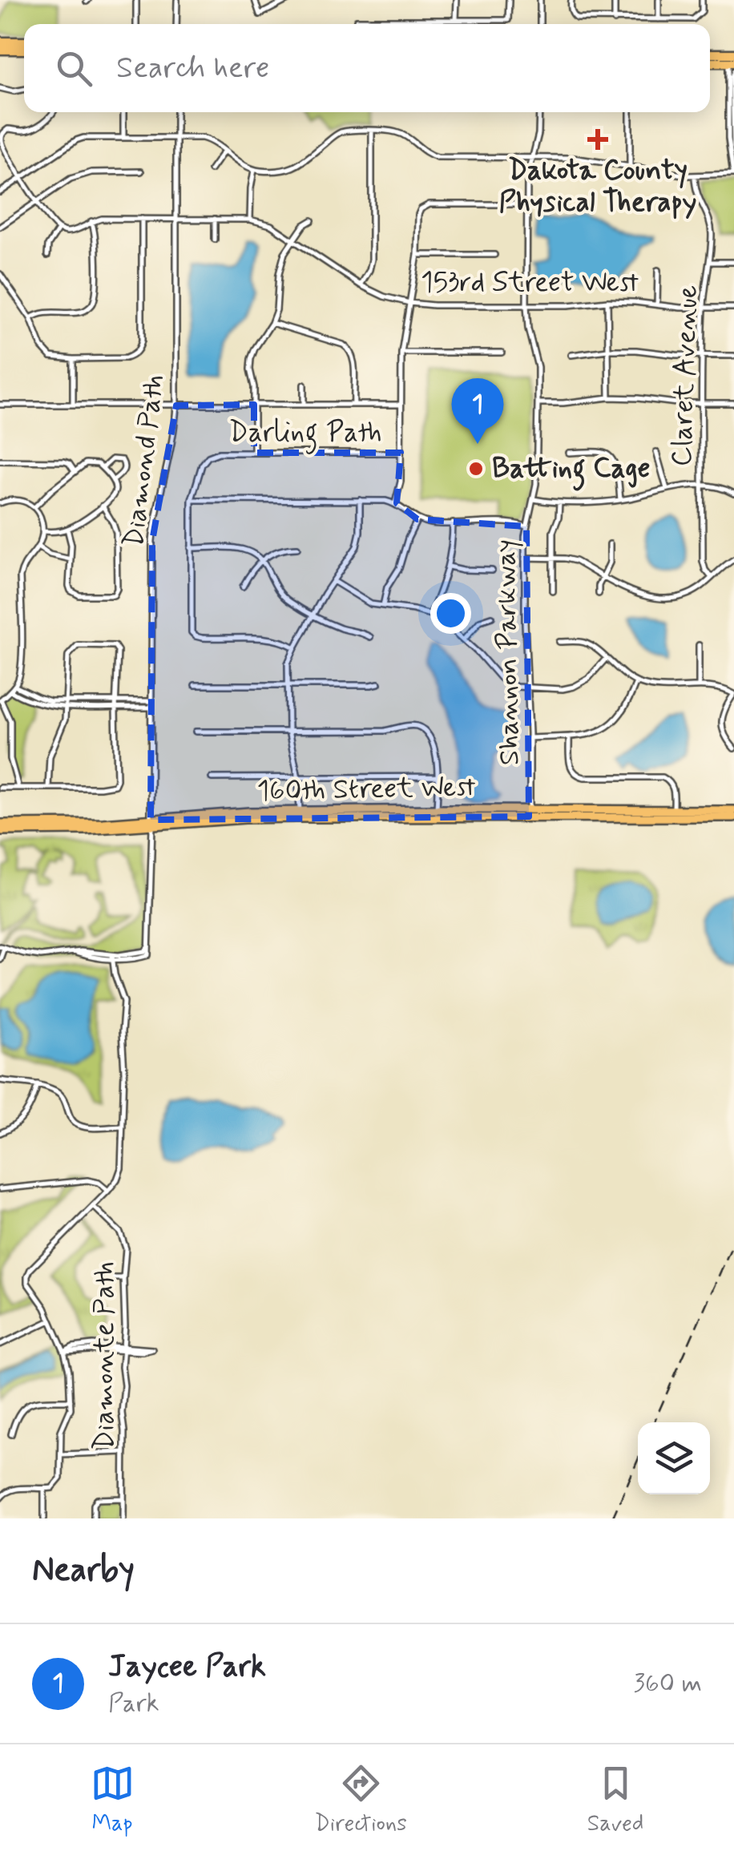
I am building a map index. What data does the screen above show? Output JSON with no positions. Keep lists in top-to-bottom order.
{
  "streets": {
    "main road": ["160th Street West"],
    "street": [
      "153rd Street West",
      "Claret Avenue",
      "Darling Path",
      "Diamond Path",
      "Shannon Parkway",
      "Diamonte Path"
    ]
  },
  "crossings": [
    ["153rd Street West", "Claret Avenue"],
    ["153rd Street West", "Shannon Parkway"],
    ["Diamond Path", "160th Street West"],
    ["Shannon Parkway", "160th Street West"]
  ],
  "places": {
    "health": ["Dakota County Physical Therapy"],
    "other": ["Batting Cage"]
  },
  "page": {
    "search": "Search here",
    "pins": "1",
    "heading": "Nearby",
    "list": [
      {
        "mark": "1",
        "name": "Jaycee Park",
        "note": "Park",
        "value": "360 m"
      }
    ],
    "nav": ["Map", "Directions", "Saved"]
  }
}
